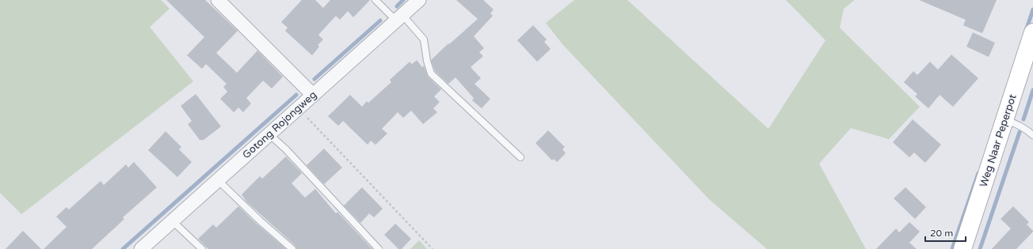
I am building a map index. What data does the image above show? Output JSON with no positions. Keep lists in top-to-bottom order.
{
  "streets": {
    "street": ["Gotong Rojongweg", "Weg Naar Peperpot"]
  },
  "scale_bar": "20 m"
}
